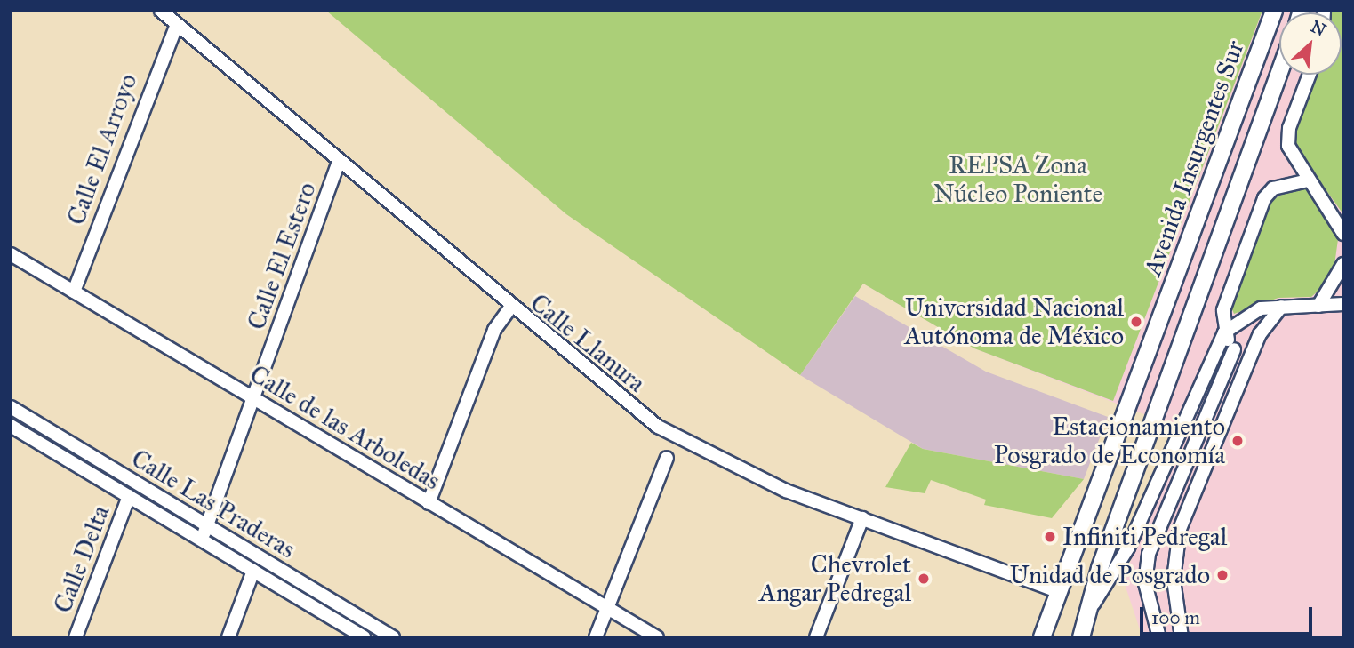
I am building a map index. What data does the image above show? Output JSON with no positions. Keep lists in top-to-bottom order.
{
  "streets": {
    "main road": ["Avenida Insurgentes Sur"],
    "street": [
      "Calle El Arroyo",
      "Calle El Estero",
      "Calle Llanura",
      "Calle de las Arboledas",
      "Calle Las Praderas",
      "Calle Delta"
    ]
  },
  "crossings": [
    ["Calle El Arroyo", "Calle Llanura"],
    ["Calle El Arroyo", "Calle de las Arboledas"],
    ["Avenida Insurgentes Sur", "Calle Llanura"],
    ["Calle El Estero", "Calle Llanura"],
    ["Calle El Estero", "Calle de las Arboledas"],
    ["Calle El Estero", "Calle Las Praderas"],
    ["Calle Las Praderas", "Calle Delta"]
  ],
  "parks": ["REPSA Zona Núcleo Poniente"],
  "places": [
    "Universidad Nacional Autónoma de México",
    "Estacionamiento Posgrado de Economía",
    "Infiniti Pedregal",
    "Unidad de Posgrado",
    "Chevrolet Angar Pedregal"
  ],
  "scale_bar": "100 m",
  "north": "top right"
}
